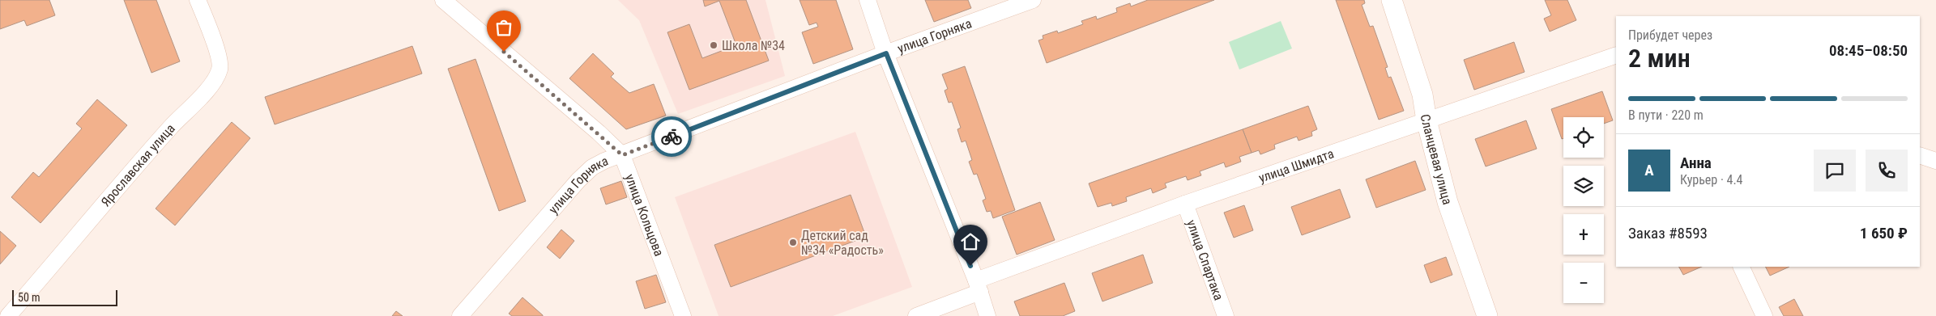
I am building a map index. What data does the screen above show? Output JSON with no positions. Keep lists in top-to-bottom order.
{
  "streets": {
    "main road": ["Сланцевая улица"],
    "street": [
      "улица Горняка",
      "Ярославская улица",
      "улица Шмидта",
      "улица Кольцова",
      "улица Спартака"
    ]
  },
  "crossings": [
    ["улица Горняка", "улица Кольцова"],
    ["Сланцевая улица", "улица Шмидта"],
    ["улица Шмидта", "улица Спартака"]
  ],
  "places": ["Школа №34", "Детский сад №34 «Радость»"],
  "scale_bar": "50 m",
  "page": {
    "heading": ["2 мин", "Прибудет через", "08:45–08:50"],
    "panel": [
      "Анна",
      "Курьер · 4.4",
      "Заказ #8593",
      "1 650 ₽"
    ],
    "bar": "В пути · 220 m",
    "map_buttons": ["+", "−"],
    "round": "А",
    "scale": "50 m"
  }
}
